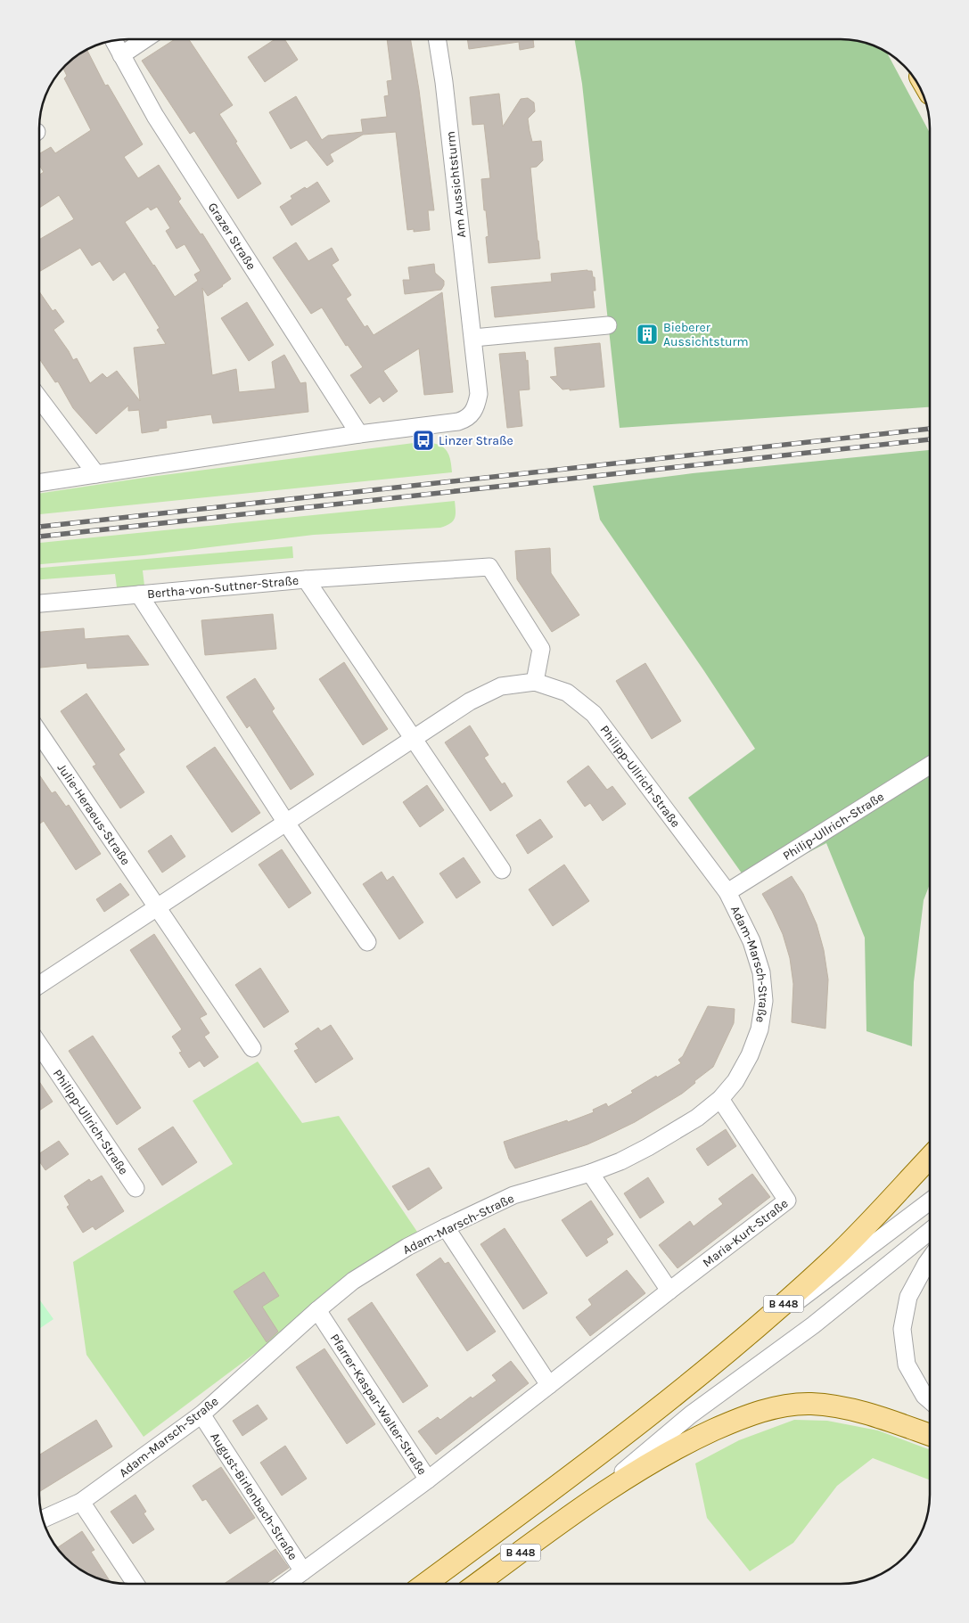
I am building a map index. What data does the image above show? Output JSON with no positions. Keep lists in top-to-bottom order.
{
  "streets": {
    "main road": ["B 448"],
    "street": [
      "Am Aussichtsturm",
      "Grazer Straße",
      "Bertha-von-Suttner-Straße",
      "Philipp-Ullrich-Straße",
      "Julie-Heraeus-Straße",
      "Philip-Ullrich-Straße",
      "Adam-Marsch-Straße",
      "Maria-Kurt-Straße",
      "Pfarrer-Kaspar-Walter-Straße",
      "August-Birlenbach-Straße"
    ]
  },
  "crossings": [
    ["Am Aussichtsturm", "Grazer Straße"],
    ["Bertha-von-Suttner-Straße", "Philipp-Ullrich-Straße"],
    ["Philipp-Ullrich-Straße", "Julie-Heraeus-Straße"],
    ["Philipp-Ullrich-Straße", "Philip-Ullrich-Straße"],
    ["Philipp-Ullrich-Straße", "Adam-Marsch-Straße"],
    ["Philip-Ullrich-Straße", "Adam-Marsch-Straße"],
    ["Adam-Marsch-Straße", "Maria-Kurt-Straße"],
    ["Adam-Marsch-Straße", "Pfarrer-Kaspar-Walter-Straße"],
    ["Adam-Marsch-Straße", "August-Birlenbach-Straße"],
    ["Maria-Kurt-Straße", "Pfarrer-Kaspar-Walter-Straße"]
  ],
  "places": {
    "building": ["Bieberer Aussichtsturm"],
    "bus stop": ["Linzer Straße"]
  }
}
